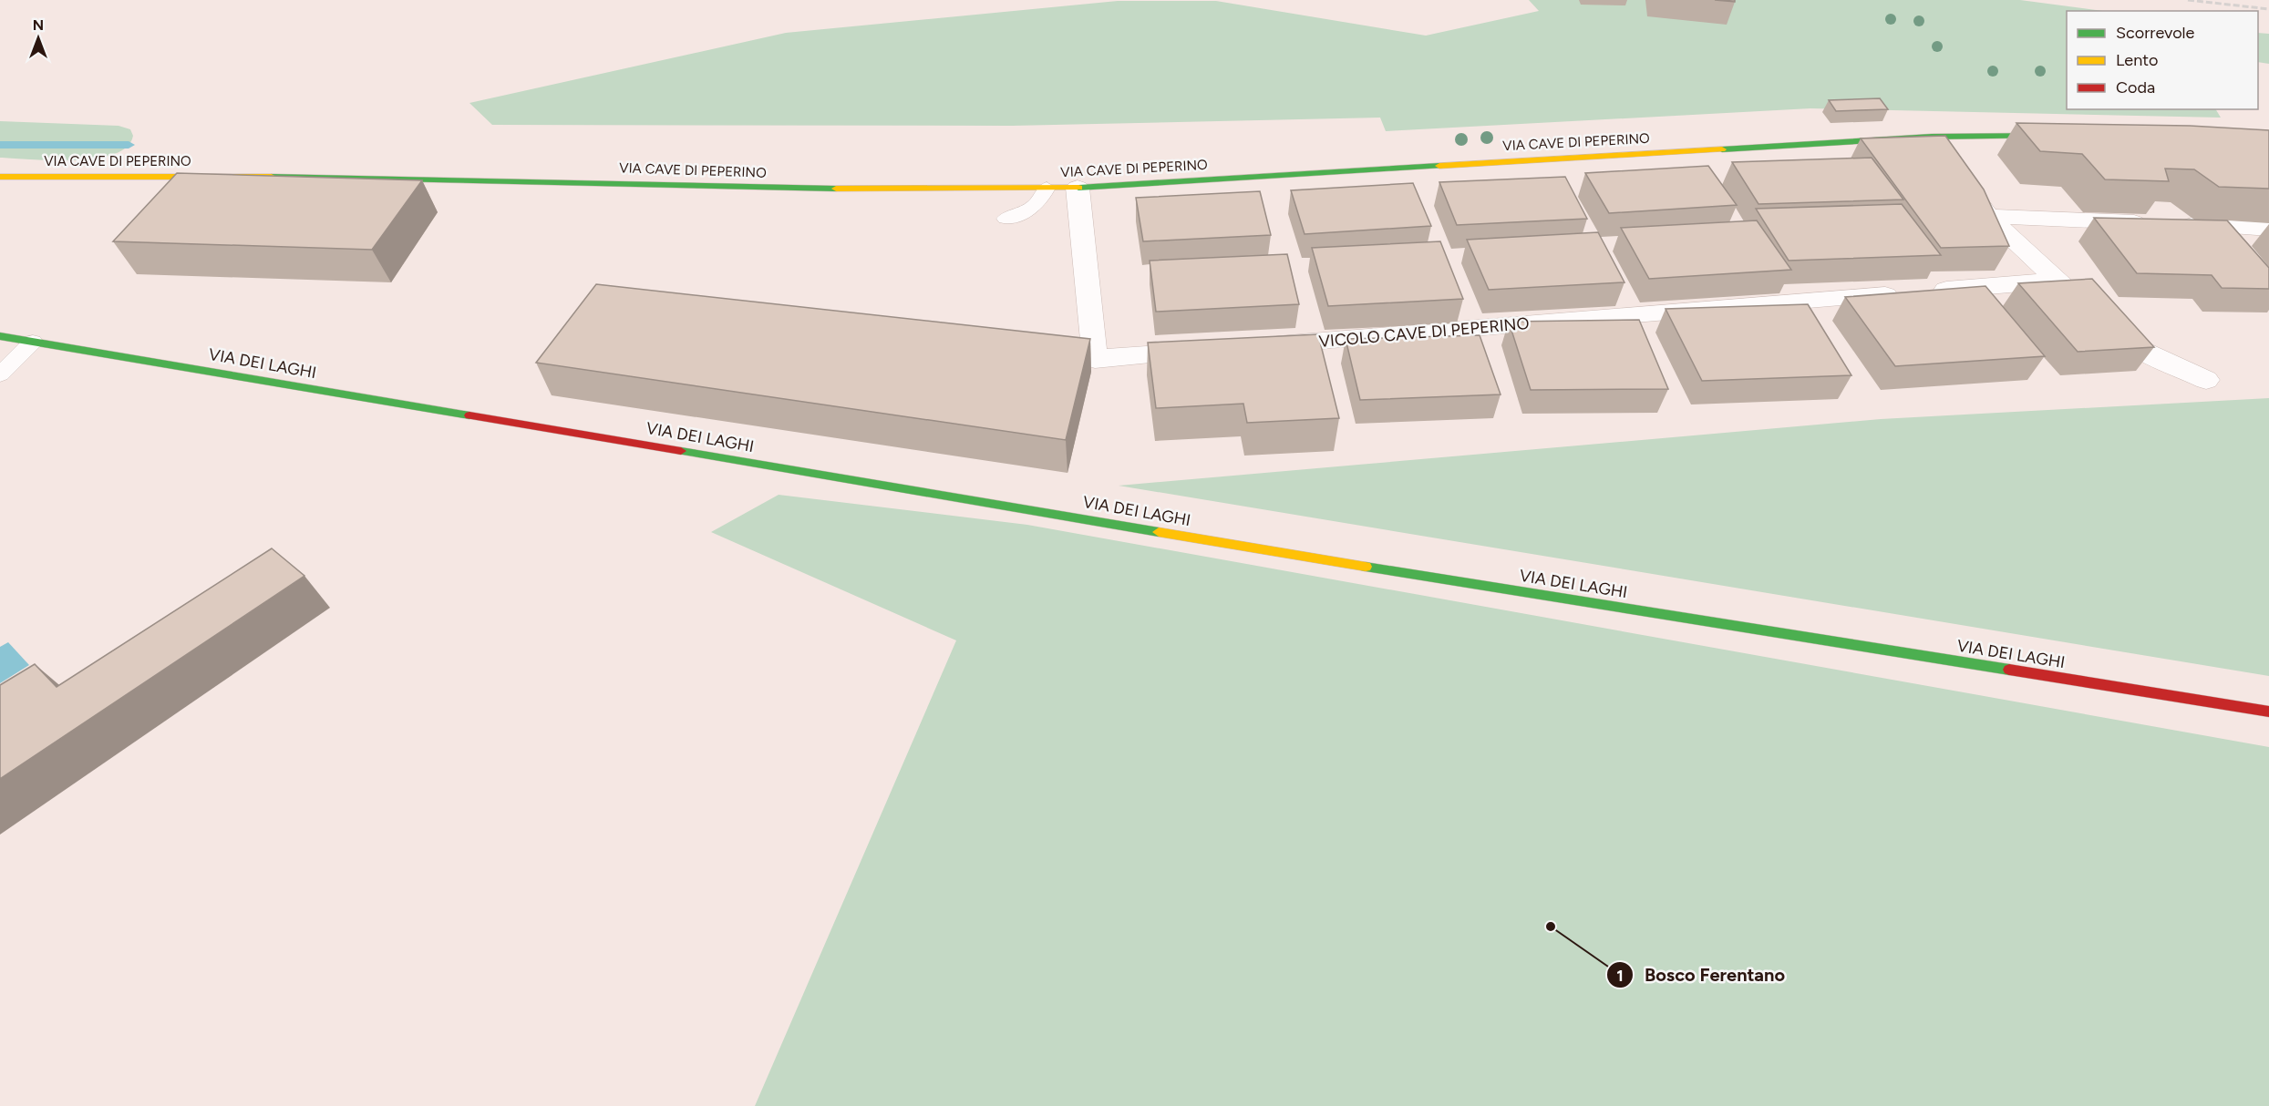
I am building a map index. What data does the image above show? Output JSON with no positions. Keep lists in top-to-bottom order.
{
  "streets": {
    "street": ["VIA CAVE DI PEPERINO", "VICOLO CAVE DI PEPERINO", "VIA DEI LAGHI"]
  },
  "places": ["Bosco Ferentano"],
  "legend": ["Scorrevole", "Lento", "Coda"],
  "north": "top"
}
